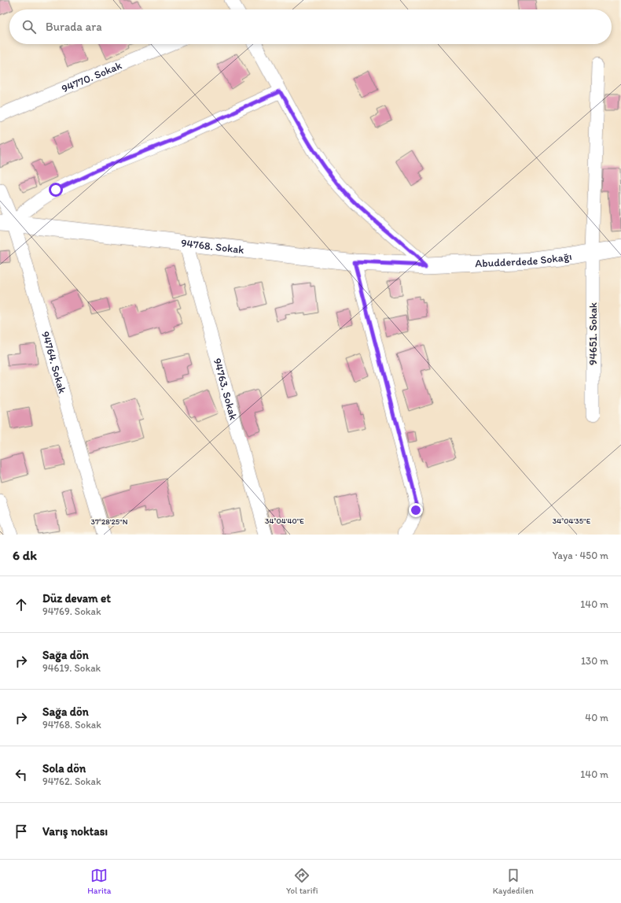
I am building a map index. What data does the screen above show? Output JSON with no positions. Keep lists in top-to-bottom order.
{
  "streets": {
    "street": [
      "94770. Sokak",
      "94768. Sokak",
      "Abudderdede Sokağı",
      "94651. Sokak",
      "94764. Sokak",
      "94763. Sokak"
    ]
  },
  "crossings": [
    ["94768. Sokak", "Abudderdede Sokağı"],
    ["94768. Sokak", "94764. Sokak"],
    ["94768. Sokak", "94763. Sokak"],
    ["Abudderdede Sokağı", "94651. Sokak"]
  ],
  "page": {
    "search": "Burada ara",
    "heading": ["6 dk", "Yaya · 450 m"],
    "list": [
      ["Düz devam et", "94769. Sokak", "140 m"],
      ["Sağa dön", "94619. Sokak", "130 m"],
      ["Sağa dön", "94768. Sokak", "40 m"],
      ["Sola dön", "94762. Sokak", "140 m"],
      "Varış noktası"
    ],
    "nav": ["Harita", "Yol tarifi", "Kaydedilen"]
  },
  "coordinates": ["34°04'40\"E", "34°04'35\"E", "37°28'25\"N"]
}
